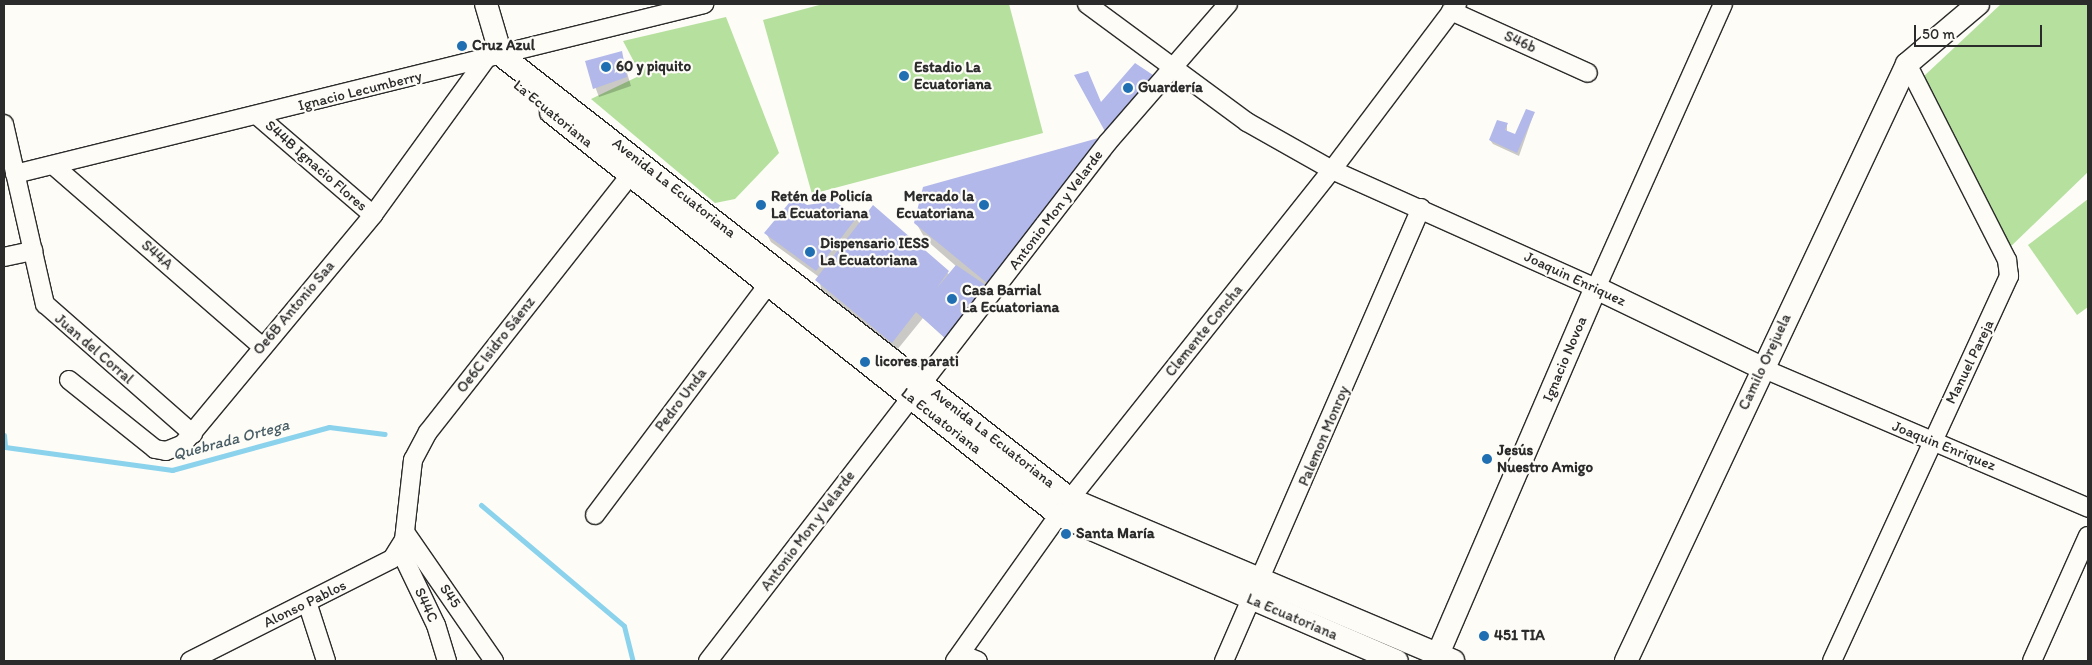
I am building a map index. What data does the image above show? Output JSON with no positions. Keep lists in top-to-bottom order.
{
  "streets": {
    "street": [
      "S46b",
      "Ignacio Lecumberry",
      "La Ecuatoriana",
      "S44B Ignacio Flores",
      "Avenida La Ecuatoriana",
      "Antonio Mon y Velarde",
      "S44A",
      "Joaquin Enriquez",
      "Oe6B Antonio Saa",
      "Clemente Concha",
      "Oe6C Isidro Sáenz",
      "Juan del Corral",
      "Ignacio Novoa",
      "Camilo Orejuela",
      "Manuel Pareja",
      "Pedro Unda",
      "Palemon Monroy",
      "S45",
      "Alonso Pablos",
      "S44C"
    ]
  },
  "crossings": [
    ["S46b", "Clemente Concha"],
    ["Ignacio Lecumberry", "S44B Ignacio Flores"],
    ["Ignacio Lecumberry", "Avenida La Ecuatoriana"],
    ["Ignacio Lecumberry", "S44A"],
    ["Ignacio Lecumberry", "Oe6B Antonio Saa"],
    ["Ignacio Lecumberry", "Juan del Corral"],
    ["La Ecuatoriana", "Avenida La Ecuatoriana"],
    ["La Ecuatoriana", "Antonio Mon y Velarde"],
    ["La Ecuatoriana", "Clemente Concha"],
    ["La Ecuatoriana", "Oe6C Isidro Sáenz"],
    ["La Ecuatoriana", "Pedro Unda"],
    ["La Ecuatoriana", "Palemon Monroy"],
    ["S44B Ignacio Flores", "Oe6B Antonio Saa"],
    ["Avenida La Ecuatoriana", "Antonio Mon y Velarde"],
    ["Avenida La Ecuatoriana", "Oe6B Antonio Saa"],
    ["Avenida La Ecuatoriana", "Clemente Concha"],
    ["Avenida La Ecuatoriana", "Oe6C Isidro Sáenz"],
    ["Avenida La Ecuatoriana", "Ignacio Novoa"],
    ["Avenida La Ecuatoriana", "Palemon Monroy"],
    ["Antonio Mon y Velarde", "Joaquin Enriquez"],
    ["S44A", "Oe6B Antonio Saa"],
    ["Joaquin Enriquez", "Clemente Concha"],
    ["Joaquin Enriquez", "Ignacio Novoa"],
    ["Joaquin Enriquez", "Camilo Orejuela"],
    ["Joaquin Enriquez", "Manuel Pareja"],
    ["Joaquin Enriquez", "Palemon Monroy"],
    ["Oe6B Antonio Saa", "Juan del Corral"],
    ["Oe6C Isidro Sáenz", "S45"],
    ["Camilo Orejuela", "Manuel Pareja"],
    ["Alonso Pablos", "S44C"]
  ],
  "water": ["Quebrada Ortega"],
  "places": [
    "Cruz Azul",
    "60 y piquito",
    "Estadio La Ecuatoriana",
    "Guardería",
    "Retén de Policía La Ecuatoriana",
    "Mercado la Ecuatoriana",
    "Dispensario IESS La Ecuatoriana",
    "Casa Barrial La Ecuatoriana",
    "licores parati",
    "Jesús Nuestro Amigo",
    "Santa María",
    "451 TIA"
  ],
  "scale_bar": "50 m"
}
